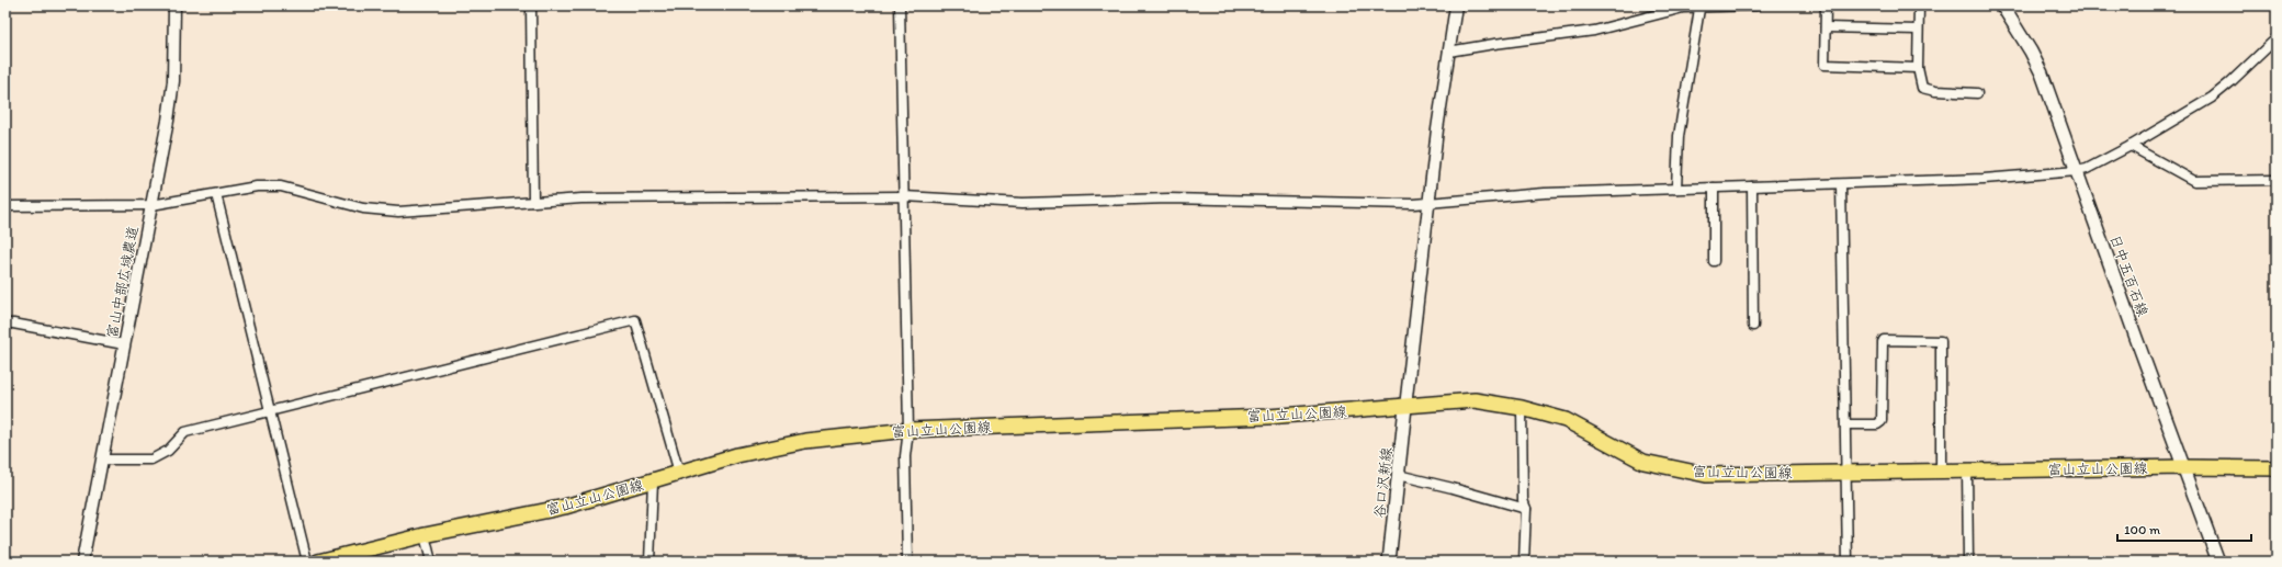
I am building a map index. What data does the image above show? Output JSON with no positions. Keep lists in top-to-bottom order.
{
  "streets": {
    "main road": ["日中五百石線", "富山立山公園線", "谷口沢新線"],
    "street": ["富山中部広域農道"]
  },
  "crossings": [
    ["日中五百石線", "富山立山公園線"],
    ["富山立山公園線", "谷口沢新線"]
  ],
  "scale_bar": "100 m"
}
